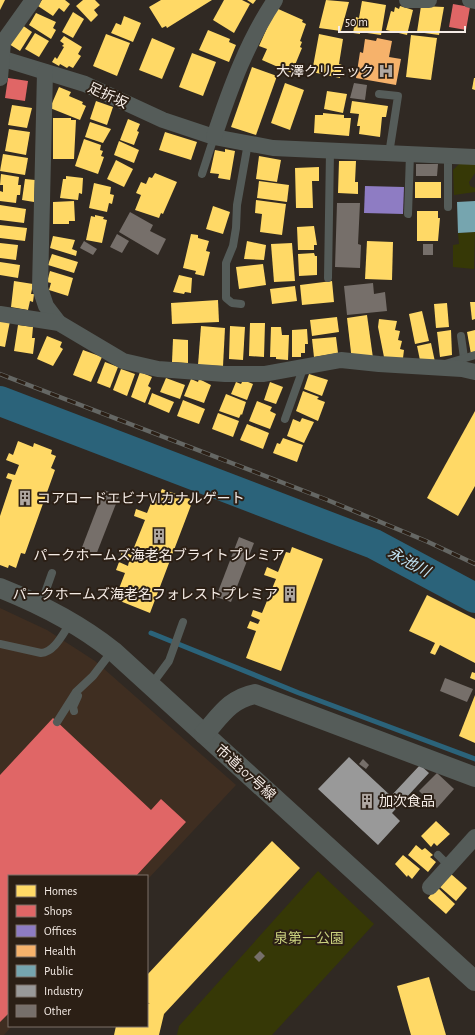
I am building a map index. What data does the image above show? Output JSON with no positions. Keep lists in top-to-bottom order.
{
  "streets": {
    "street": ["足折坂", "市道307号線"]
  },
  "water": ["永池川"],
  "parks": ["泉第一公園"],
  "places": {
    "hospital": ["大澤クリニック"],
    "building": [
      "コアロードエビナVIカナルゲート",
      "パークホームズ海老名ブライトプレミア",
      "パークホームズ海老名フォレストプレミア",
      "加次食品"
    ]
  },
  "legend": [
    "Homes",
    "Shops",
    "Offices",
    "Health",
    "Public",
    "Industry",
    "Other"
  ],
  "scale_bar": "50 m"
}
